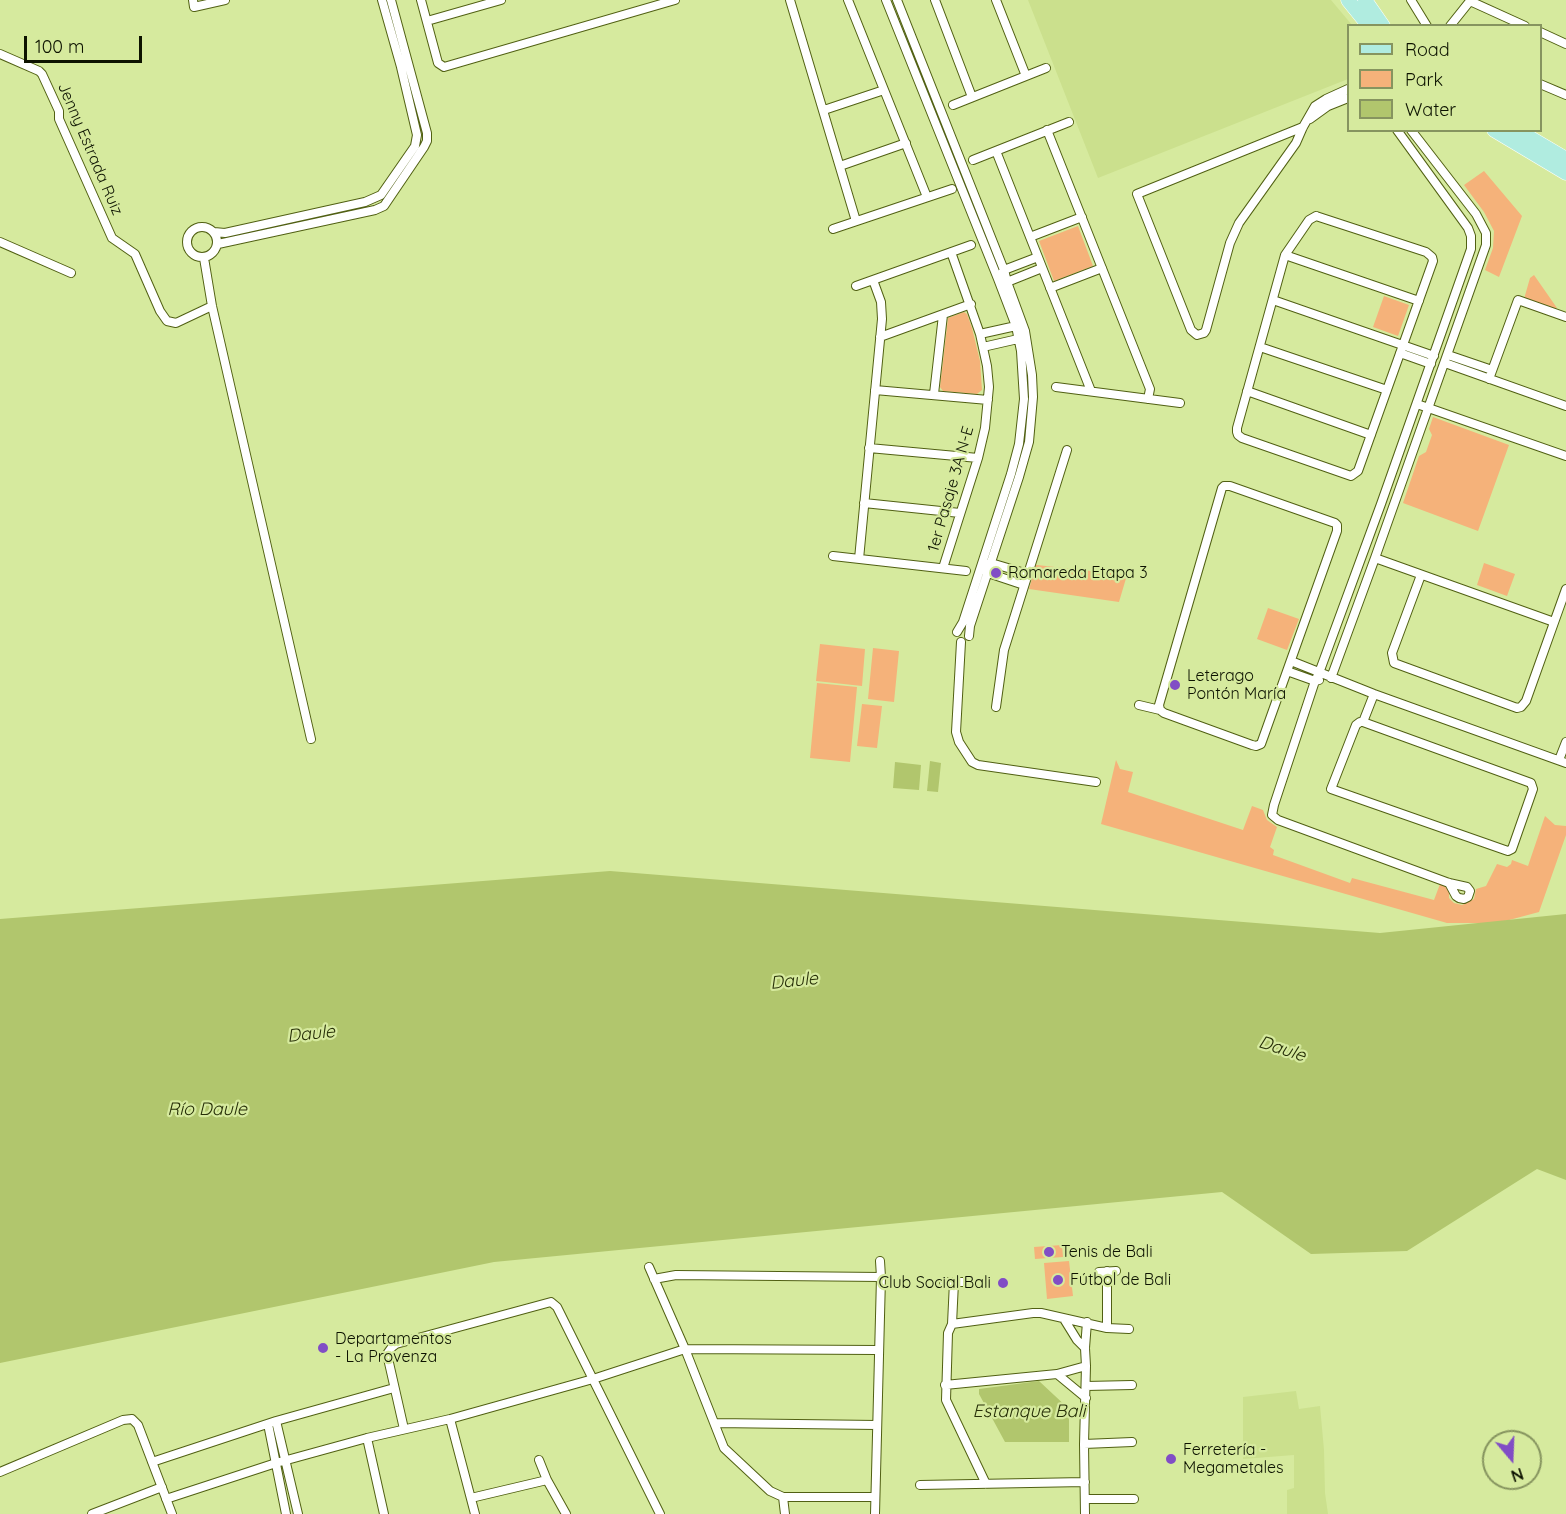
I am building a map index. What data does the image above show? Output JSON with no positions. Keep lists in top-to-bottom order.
{
  "streets": {
    "street": ["Jenny Estrada Ruiz", "1er Pasaje 3A N-E"]
  },
  "water": ["Daule", "Río Daule", "Estanque Bali"],
  "places": [
    "Romareda Etapa 3",
    "Leterago Pontón María",
    "Tenis de Bali",
    "Fútbol de Bali",
    "Club Social Bali",
    "Departamentos - La Provenza",
    "Ferretería - Megametales"
  ],
  "legend": ["Road", "Park", "Water"],
  "scale_bar": "100 m",
  "north": "bottom"
}
